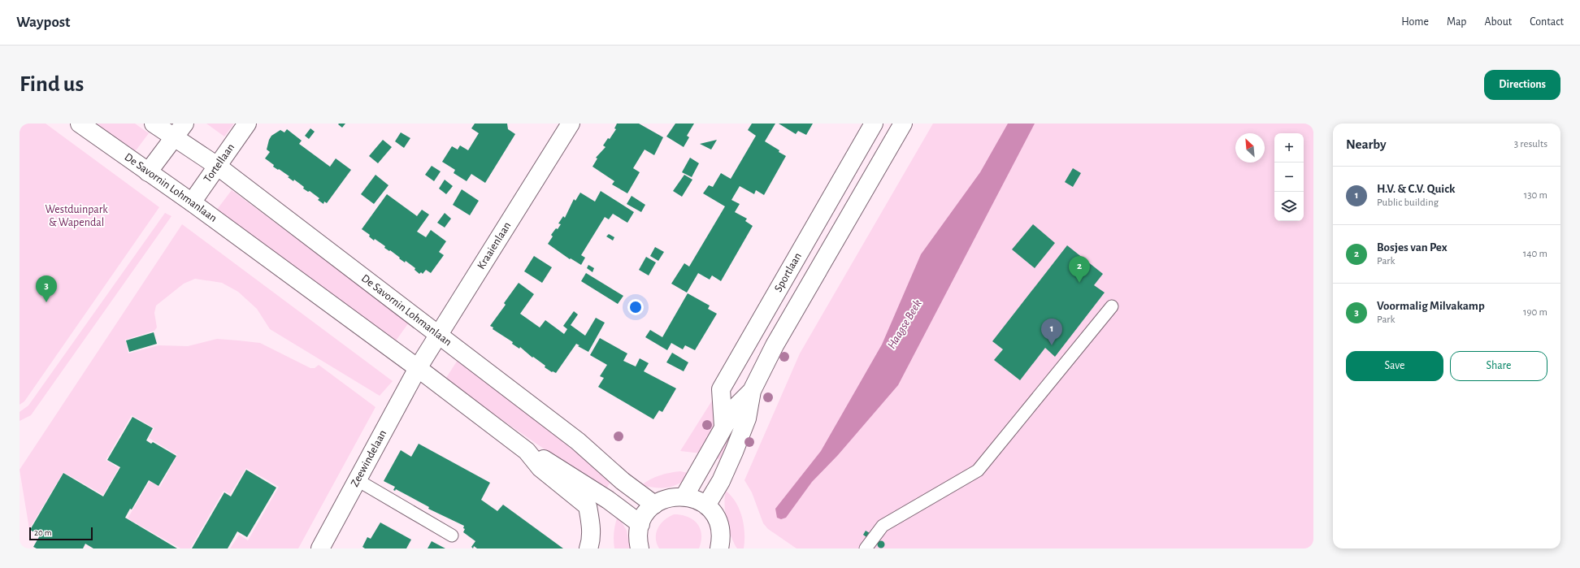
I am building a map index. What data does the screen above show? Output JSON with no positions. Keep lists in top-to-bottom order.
{
  "streets": {
    "street": [
      "Tortellaan",
      "De Savornin Lohmanlaan",
      "Kraaienlaan",
      "Sportlaan",
      "Zeewindelaan"
    ]
  },
  "crossings": [
    ["Tortellaan", "De Savornin Lohmanlaan"],
    ["De Savornin Lohmanlaan", "Kraaienlaan"],
    ["De Savornin Lohmanlaan", "Zeewindelaan"],
    ["Kraaienlaan", "Zeewindelaan"]
  ],
  "water": ["Haagse Beek"],
  "parks": ["Westduinpark & Wapendal"],
  "scale_bar": "20 m",
  "north": "top left",
  "page": {
    "header": "Waypost",
    "nav": [
      "Home",
      "Map",
      "About",
      "Contact"
    ],
    "buttons": [
      "Directions",
      ["Save", "Share"]
    ],
    "title": "Find us",
    "heading": ["Nearby", "3 results"],
    "map_buttons": ["+", "−"],
    "list": [
      {
        "mark": "1",
        "name": "H.V. & C.V. Quick",
        "note": "Public building",
        "value": "130 m"
      },
      {
        "mark": "2",
        "name": "Bosjes van Pex",
        "note": "Park",
        "value": "140 m"
      },
      {
        "mark": "3",
        "name": "Voormalig Milvakamp",
        "note": "Park",
        "value": "190 m"
      }
    ],
    "pins": ["2", "3", "1"],
    "scale": "20 m"
  }
}
